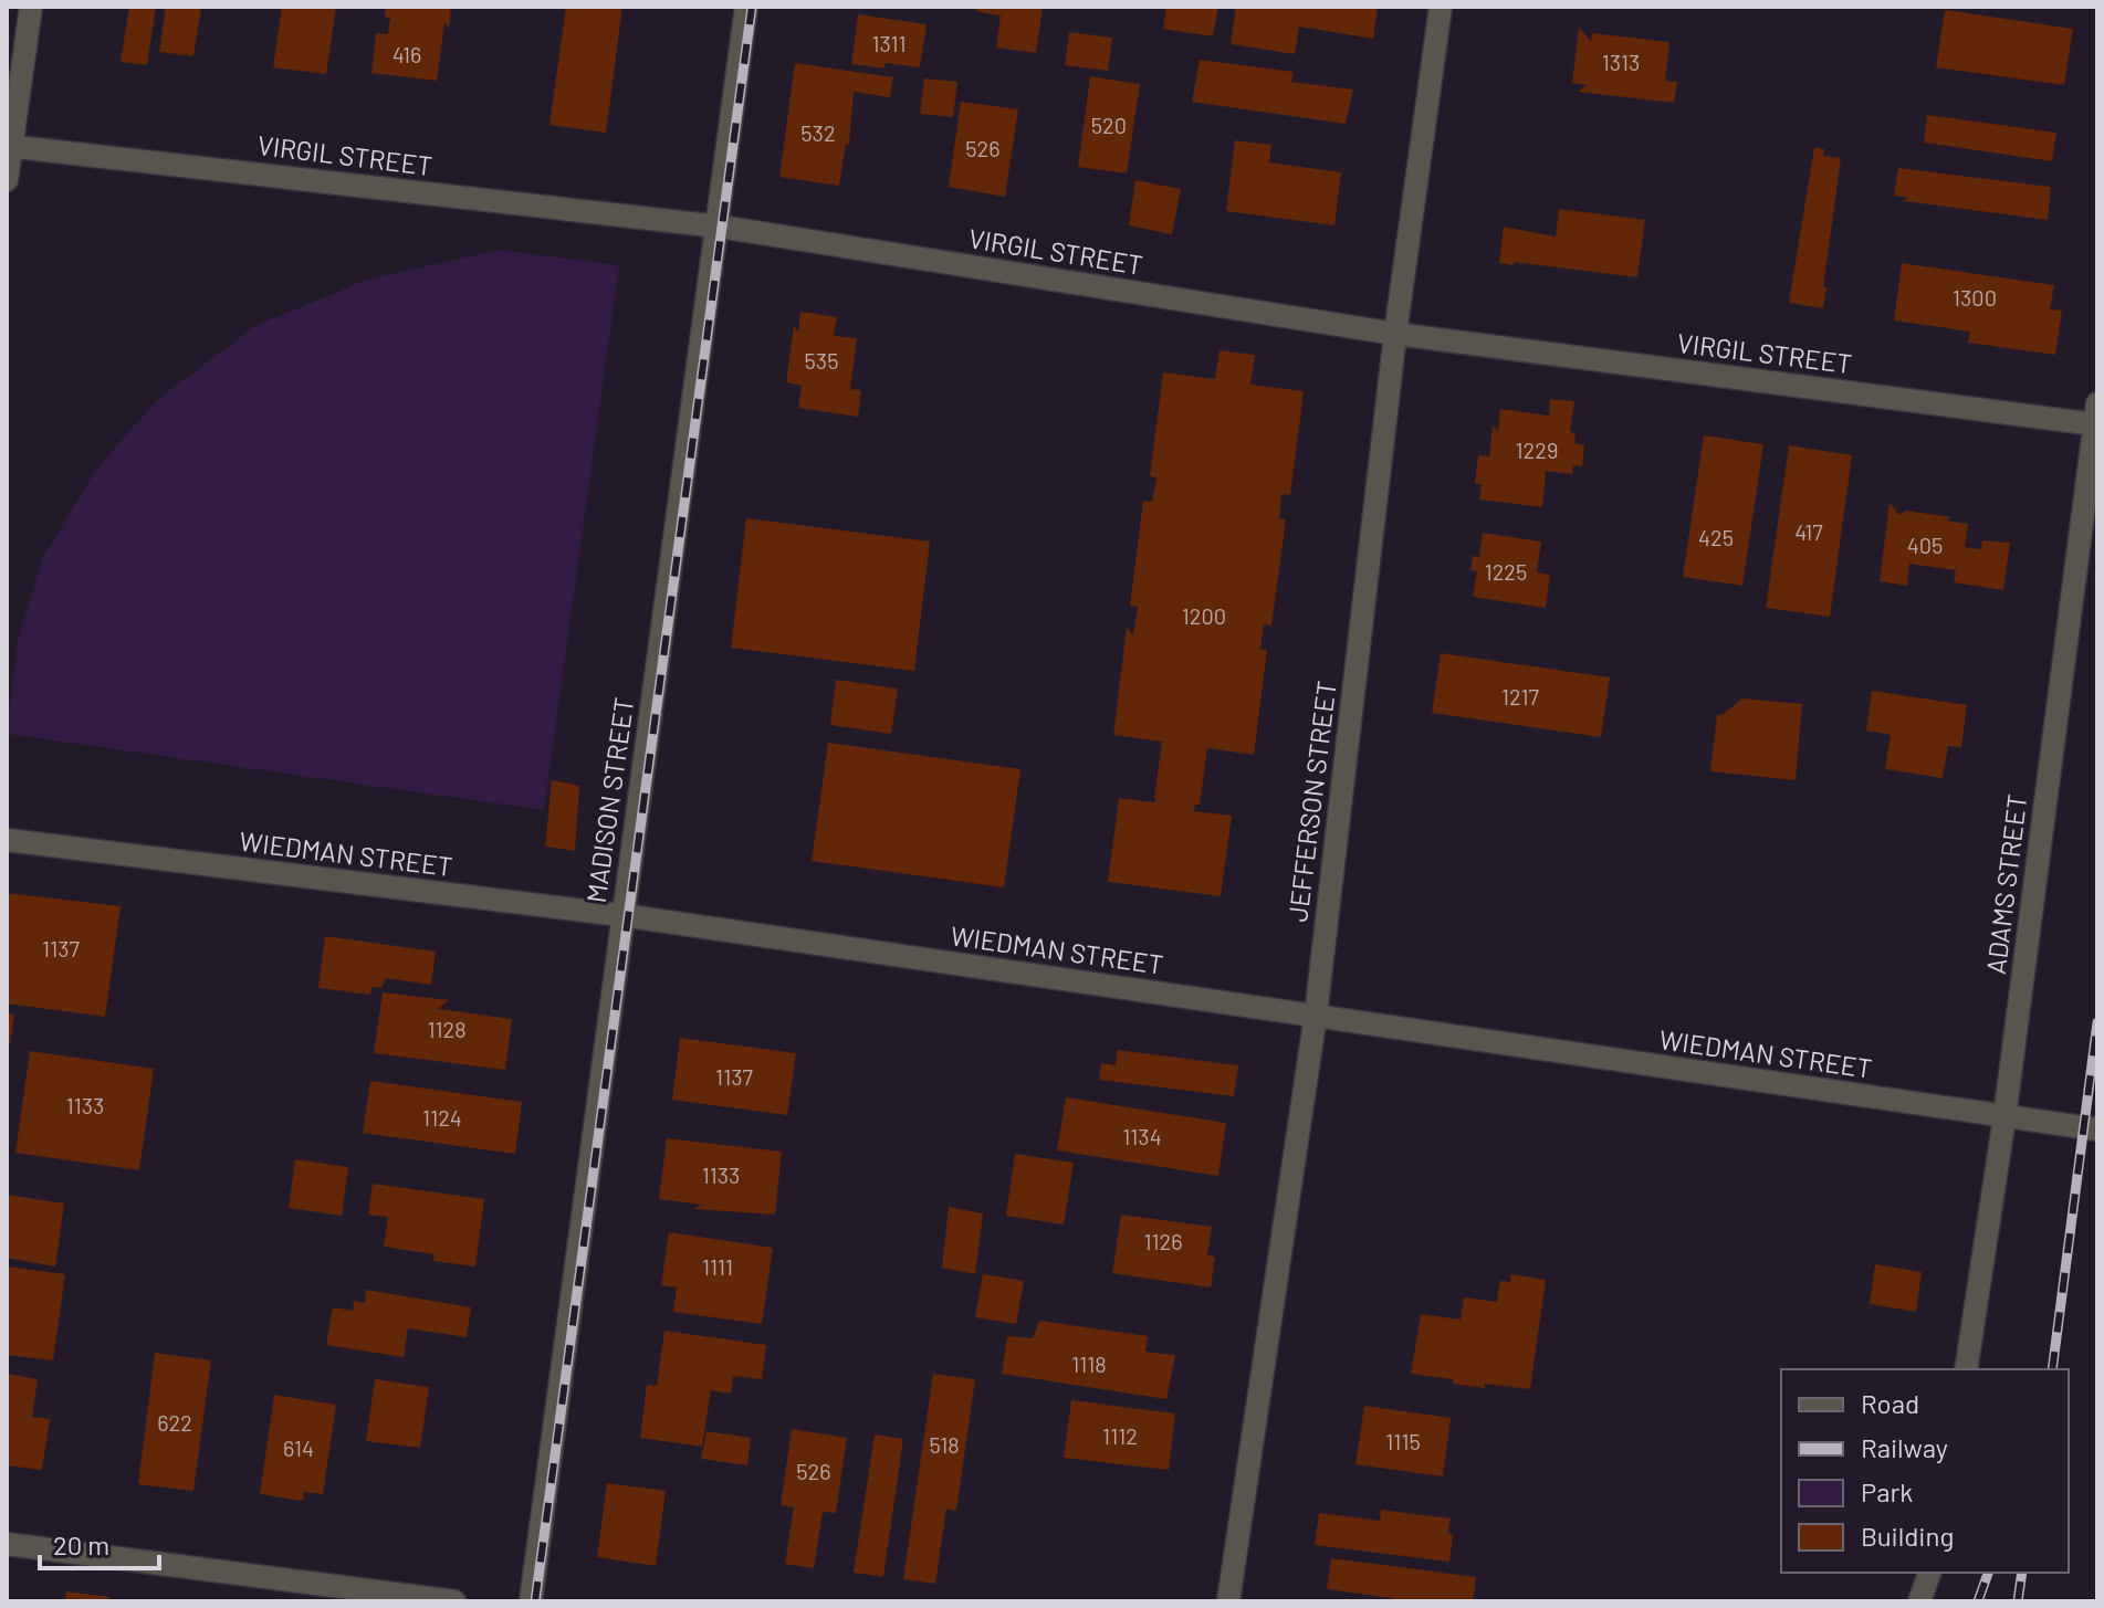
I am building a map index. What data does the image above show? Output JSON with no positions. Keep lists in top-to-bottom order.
{
  "streets": {
    "street": [
      "VIRGIL STREET",
      "MADISON STREET",
      "JEFFERSON STREET",
      "WIEDMAN STREET",
      "ADAMS STREET"
    ]
  },
  "crossings": [
    ["VIRGIL STREET", "MADISON STREET"],
    ["VIRGIL STREET", "JEFFERSON STREET"],
    ["VIRGIL STREET", "ADAMS STREET"],
    ["MADISON STREET", "WIEDMAN STREET"],
    ["JEFFERSON STREET", "WIEDMAN STREET"],
    ["WIEDMAN STREET", "ADAMS STREET"]
  ],
  "house_numbers": [
    "1311",
    "416",
    "1313",
    "520",
    "532",
    "526",
    "1300",
    "535",
    "1229",
    "417",
    "425",
    "405",
    "1225",
    "1200",
    "1217",
    "1137",
    "1128",
    "1137",
    "1133",
    "1124",
    "1134",
    "1133",
    "1126",
    "1111",
    "1118",
    "622",
    "1112",
    "1115",
    "518",
    "614",
    "526"
  ],
  "legend": [
    "Road",
    "Railway",
    "Park",
    "Building"
  ],
  "scale_bar": "20 m"
}
